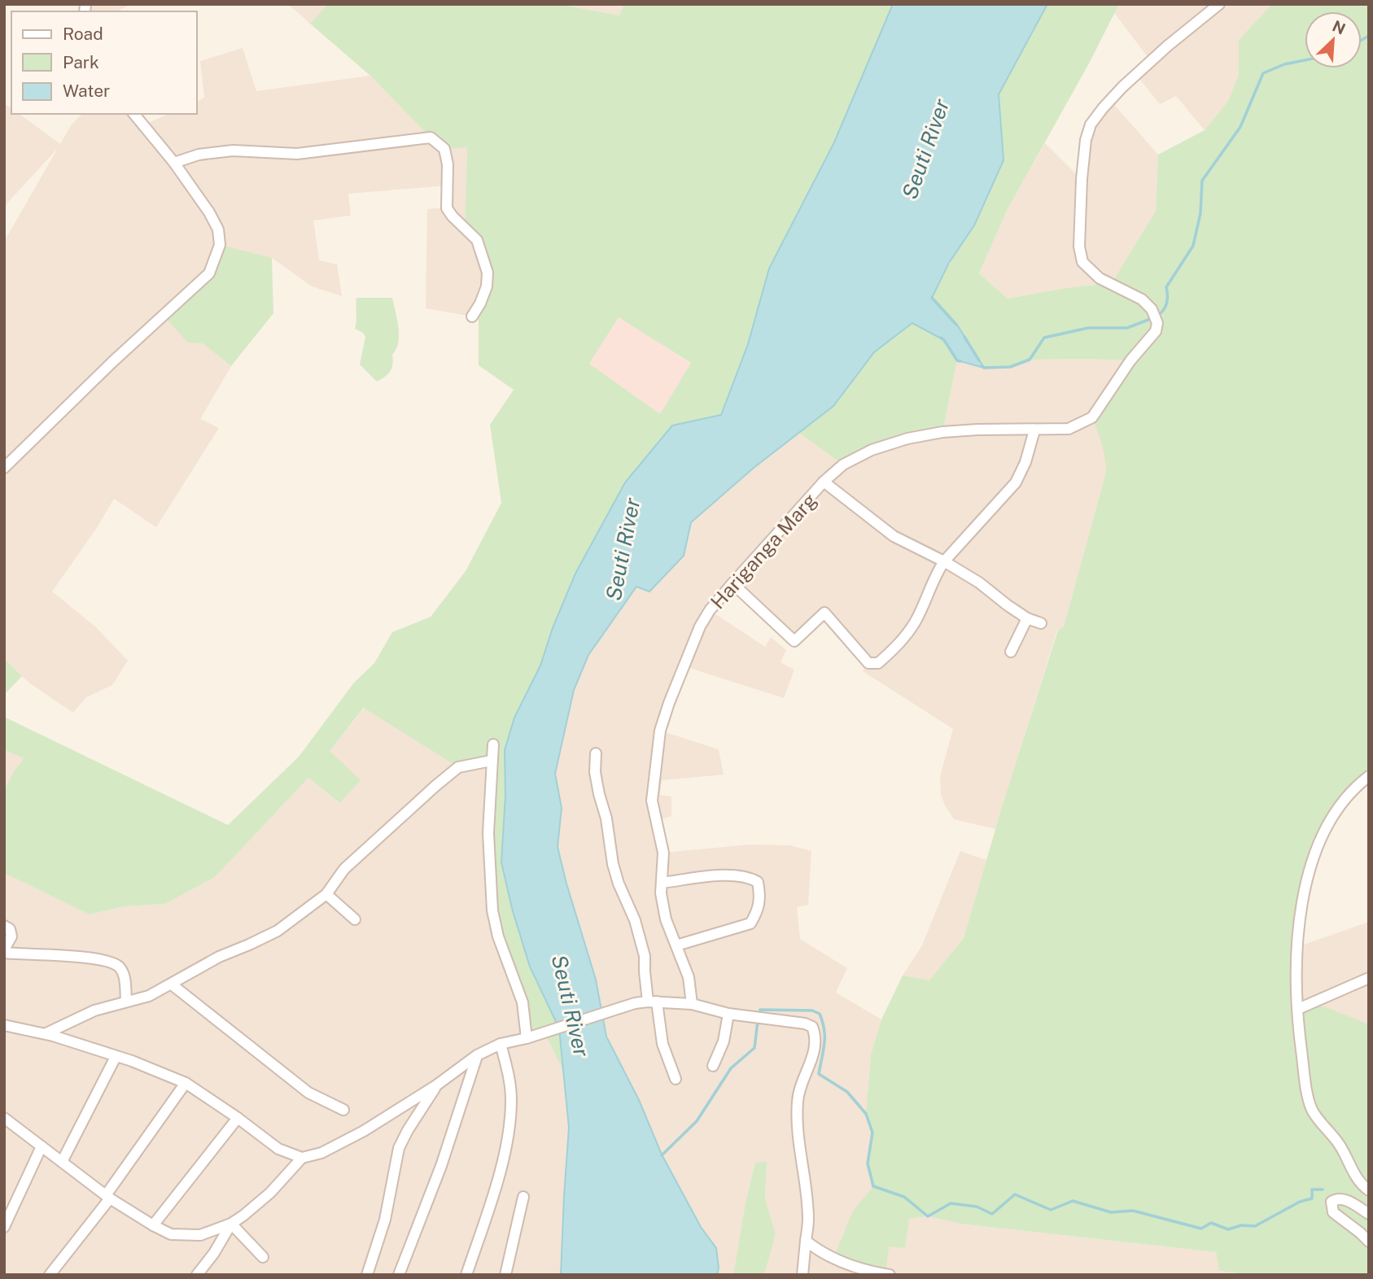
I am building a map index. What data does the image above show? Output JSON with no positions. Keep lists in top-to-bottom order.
{
  "streets": {
    "street": ["Hariganga Marg"]
  },
  "water": ["Seuti River"],
  "legend": ["Road", "Park", "Water"],
  "north": "top right"
}
